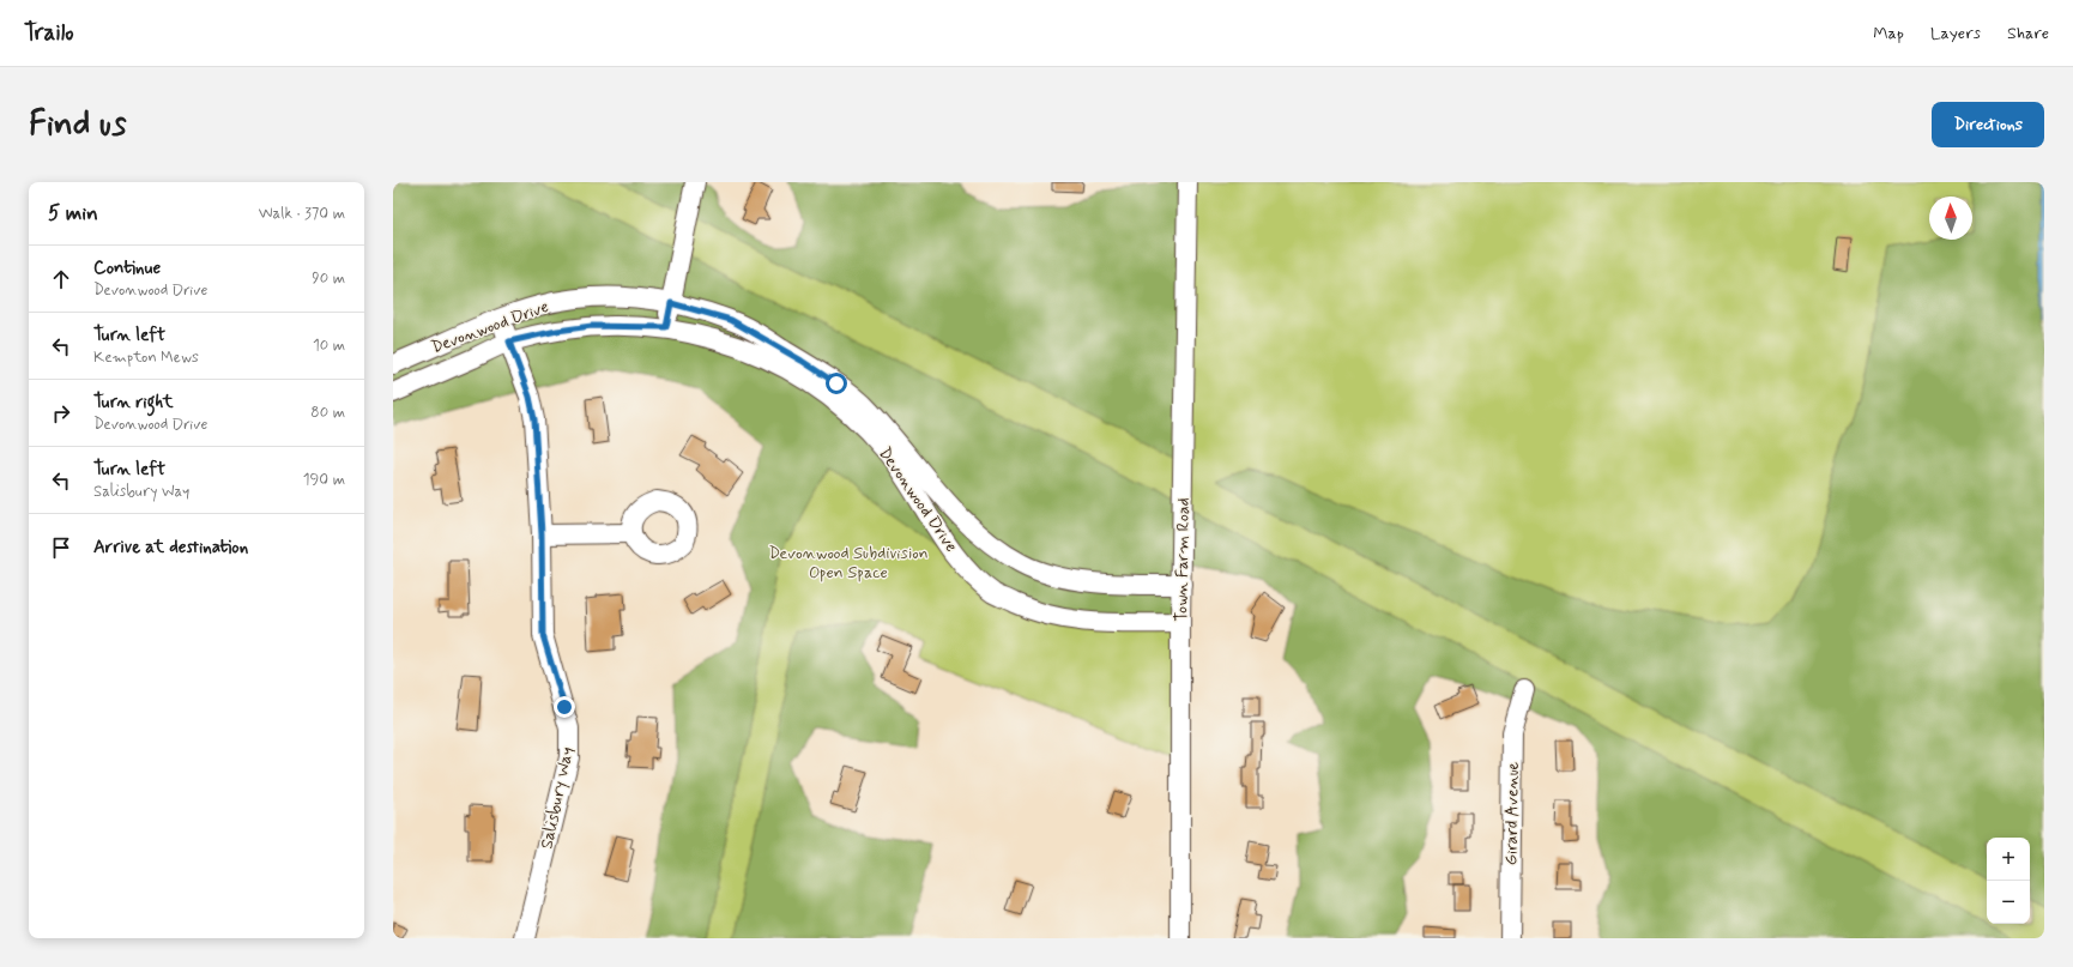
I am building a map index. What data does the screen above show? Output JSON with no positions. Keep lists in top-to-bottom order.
{
  "streets": {
    "street": [
      "Devonwood Drive",
      "Town Farm Road",
      "Salisbury Way",
      "Girard Avenue"
    ]
  },
  "crossings": [
    ["Devonwood Drive", "Town Farm Road"],
    ["Devonwood Drive", "Salisbury Way"]
  ],
  "parks": ["Devonwood Subdivision Open Space"],
  "north": "top",
  "page": {
    "header": "Trailo",
    "nav": ["Map", "Layers", "Share"],
    "buttons": "Directions",
    "title": "Find us",
    "heading": ["5 min", "Walk · 370 m"],
    "list": [
      ["Continue", "Devonwood Drive", "90 m"],
      ["Turn left", "Kempton Mews", "10 m"],
      ["Turn right", "Devonwood Drive", "80 m"],
      ["Turn left", "Salisbury Way", "190 m"],
      "Arrive at destination"
    ],
    "map_buttons": ["+", "−"]
  }
}
